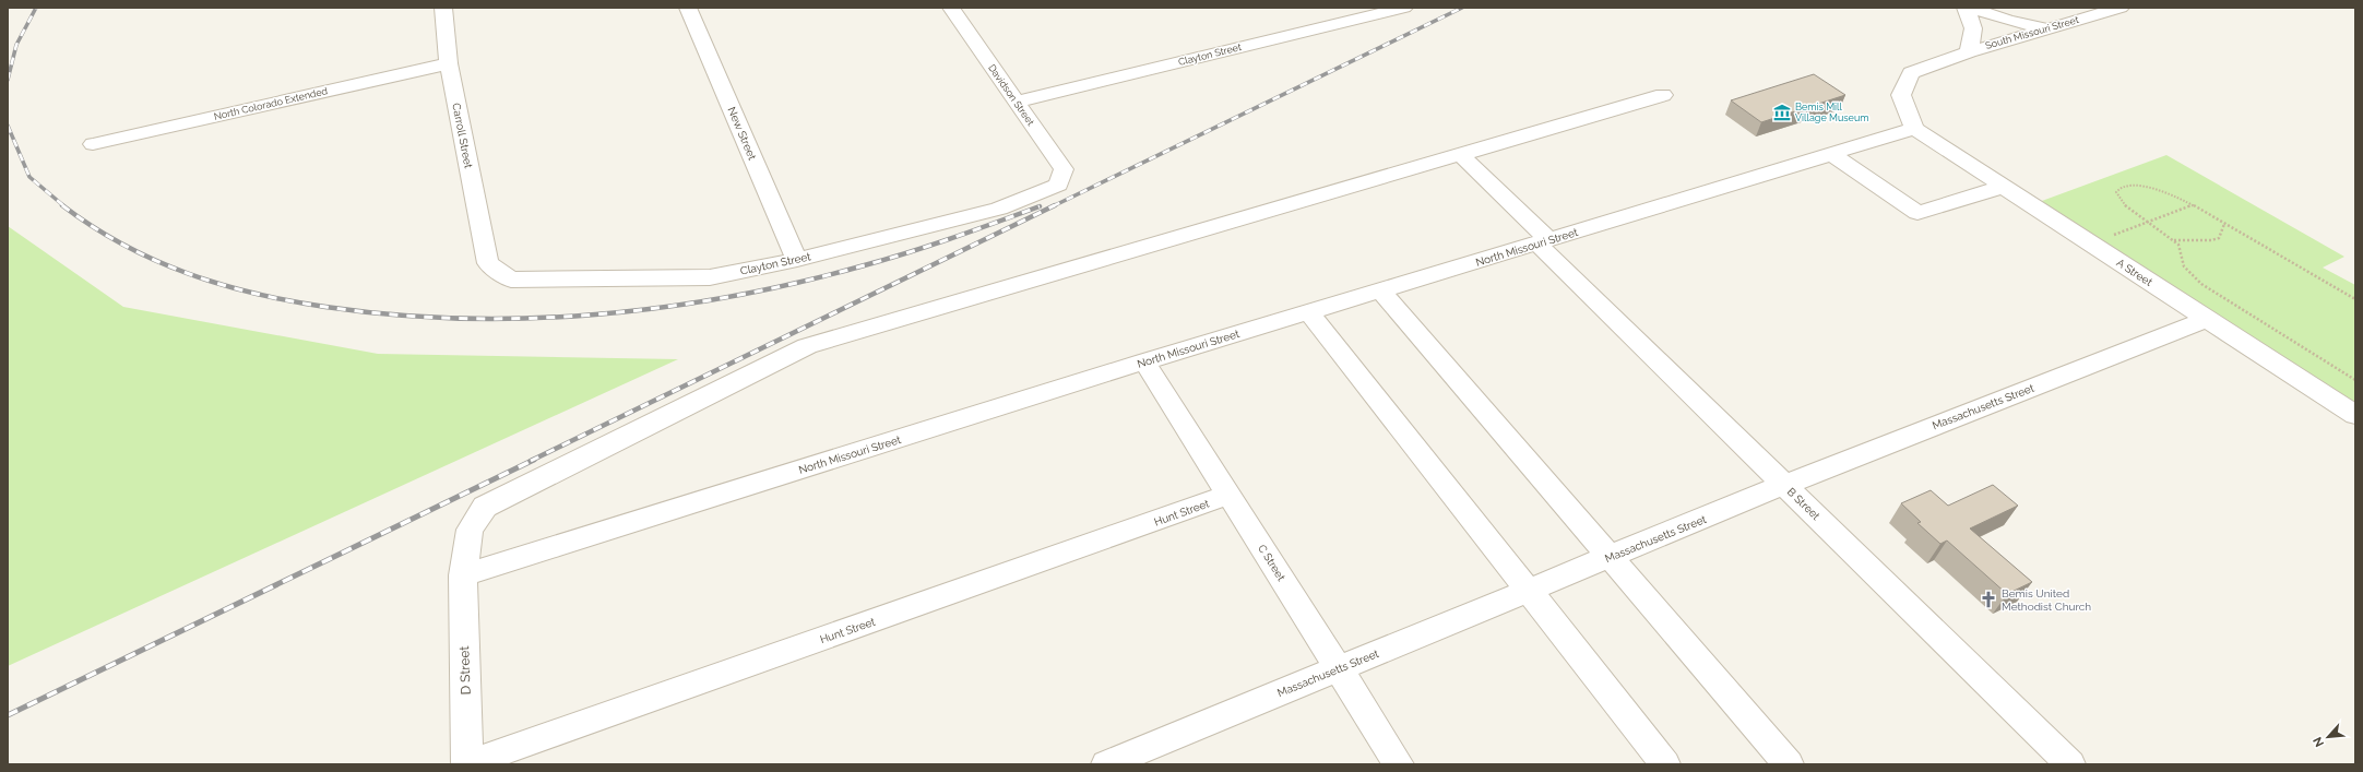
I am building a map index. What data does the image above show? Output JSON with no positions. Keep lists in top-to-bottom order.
{
  "streets": {
    "street": [
      "South Missouri Street",
      "Clayton Street",
      "Davidson Street",
      "North Colorado Extended",
      "New Street",
      "Carroll Street",
      "North Missouri Street",
      "A Street",
      "Massachusetts Street",
      "B Street",
      "Hunt Street",
      "C Street",
      "D Street"
    ]
  },
  "crossings": [
    ["South Missouri Street", "North Missouri Street"],
    ["South Missouri Street", "A Street"],
    ["Clayton Street", "Davidson Street"],
    ["Clayton Street", "New Street"],
    ["Clayton Street", "Carroll Street"],
    ["North Colorado Extended", "Carroll Street"],
    ["North Missouri Street", "A Street"],
    ["North Missouri Street", "B Street"],
    ["North Missouri Street", "C Street"],
    ["North Missouri Street", "D Street"],
    ["A Street", "Massachusetts Street"],
    ["Massachusetts Street", "B Street"],
    ["Massachusetts Street", "C Street"],
    ["B Street", "D Street"],
    ["Hunt Street", "C Street"],
    ["Hunt Street", "D Street"]
  ],
  "places": {
    "museum": ["Bemis Mill Village Museum"],
    "church": ["Bemis United Methodist Church"]
  },
  "north": "bottom left"
}
